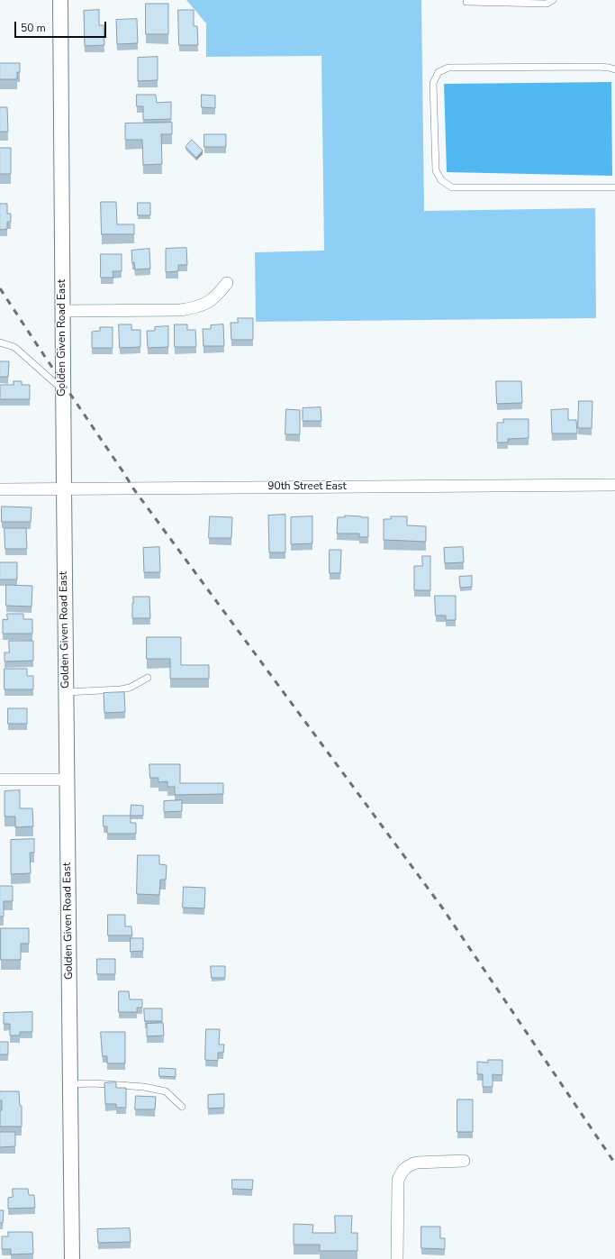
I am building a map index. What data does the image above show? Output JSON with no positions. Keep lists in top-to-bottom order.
{
  "streets": {
    "street": ["Golden Given Road East", "90th Street East"]
  },
  "crossings": [
    ["Golden Given Road East", "90th Street East"]
  ],
  "scale_bar": "50 m"
}
